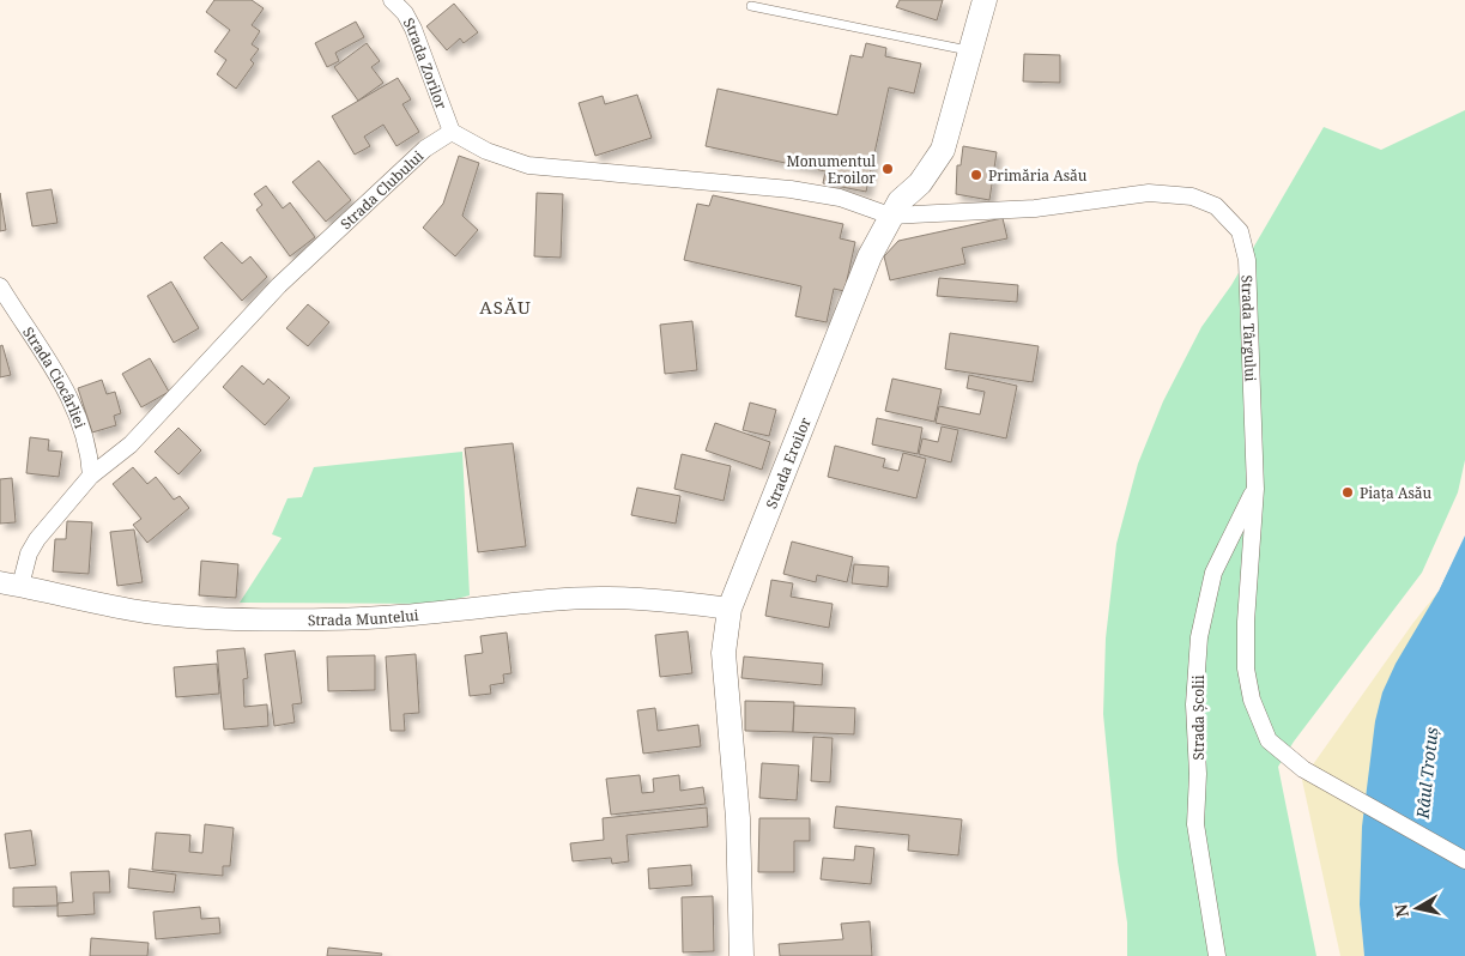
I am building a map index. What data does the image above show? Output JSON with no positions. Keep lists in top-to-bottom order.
{
  "streets": {
    "main road": ["Strada Eroilor"],
    "street": [
      "Strada Zorilor",
      "Strada Clubului",
      "Strada Târgului",
      "Strada Ciocârliei",
      "Strada Muntelui",
      "Strada Școlii"
    ]
  },
  "crossings": [
    ["Strada Zorilor", "Strada Clubului"],
    ["Strada Clubului", "Strada Ciocârliei"],
    ["Strada Clubului", "Strada Muntelui"],
    ["Strada Târgului", "Strada Eroilor"],
    ["Strada Târgului", "Strada Școlii"],
    ["Strada Eroilor", "Strada Muntelui"]
  ],
  "districts": ["ASĂU"],
  "water": ["Râul Trotuș"],
  "places": ["Monumentul Eroilor", "Primăria Asău", "Piața Asău"],
  "north": "left"
}
